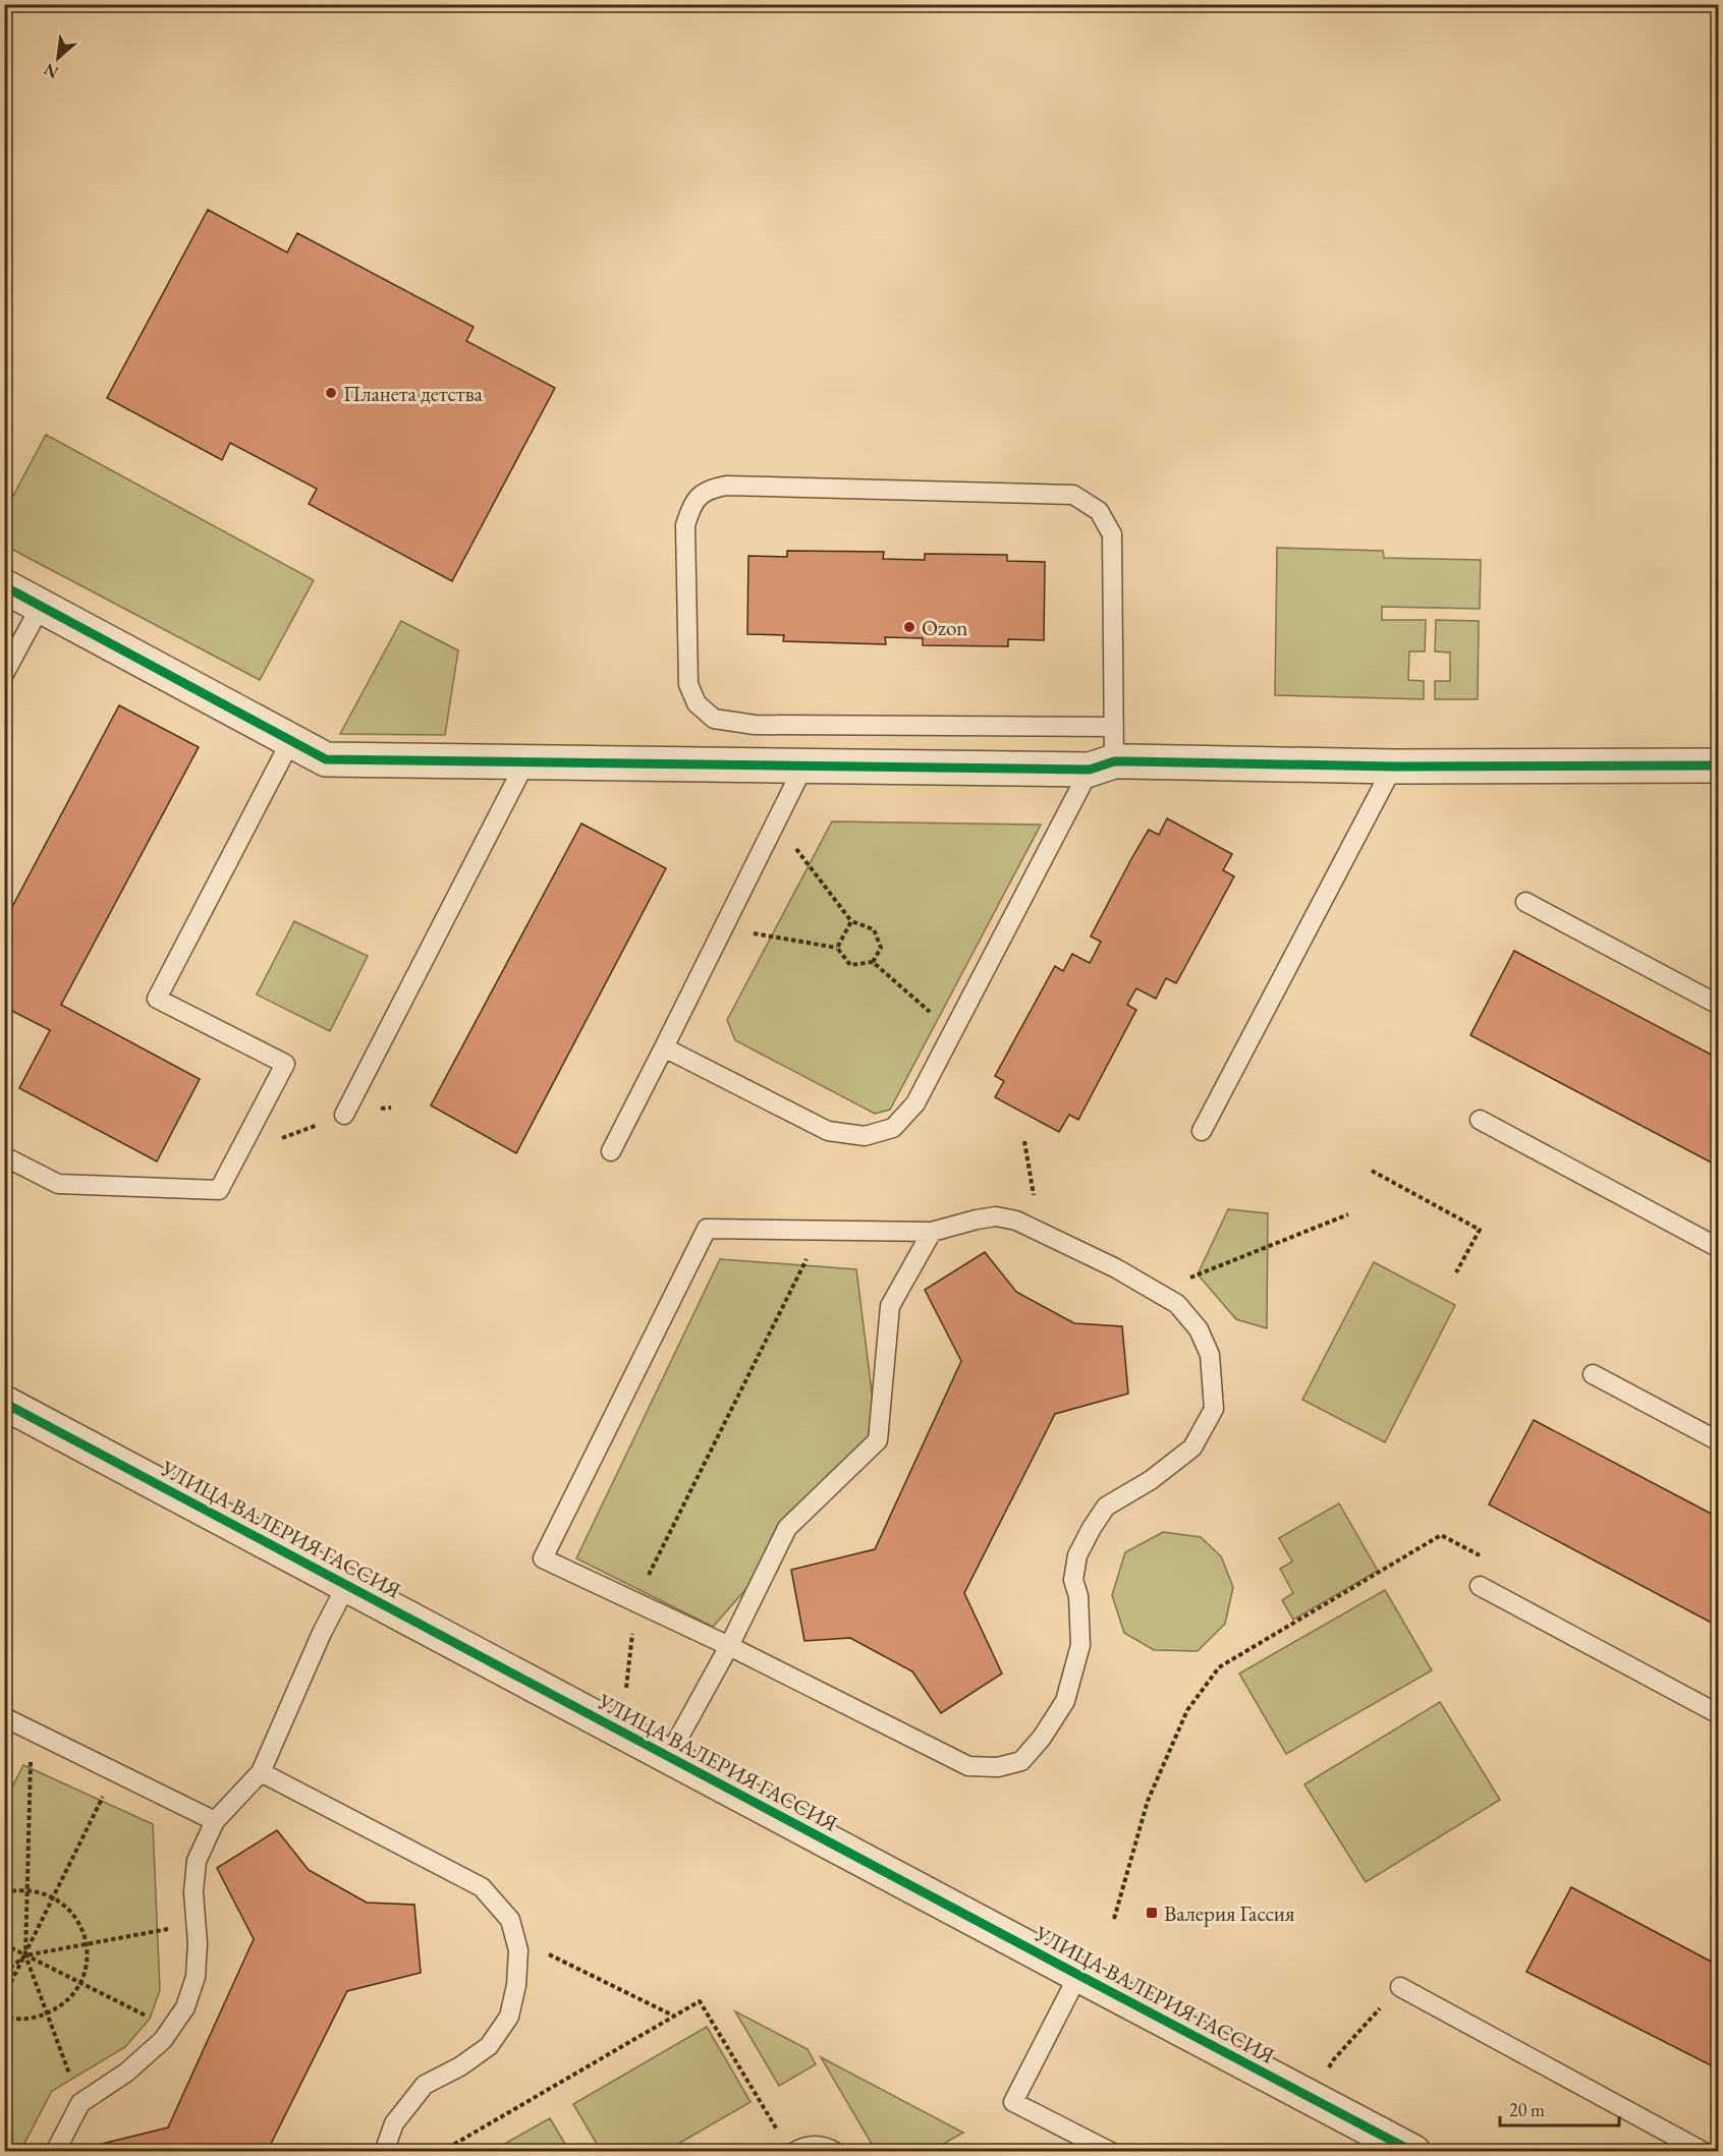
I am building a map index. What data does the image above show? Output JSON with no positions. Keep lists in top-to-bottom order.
{
  "streets": {
    "street": ["УЛИЦА ВАЛЕРИЯ ГАССИЯ"]
  },
  "places": {
    "other": ["Планета детства", "Ozon"],
    "transit": ["Валерия Гассия"]
  },
  "scale_bar": "20 m",
  "north": "bottom left"
}
